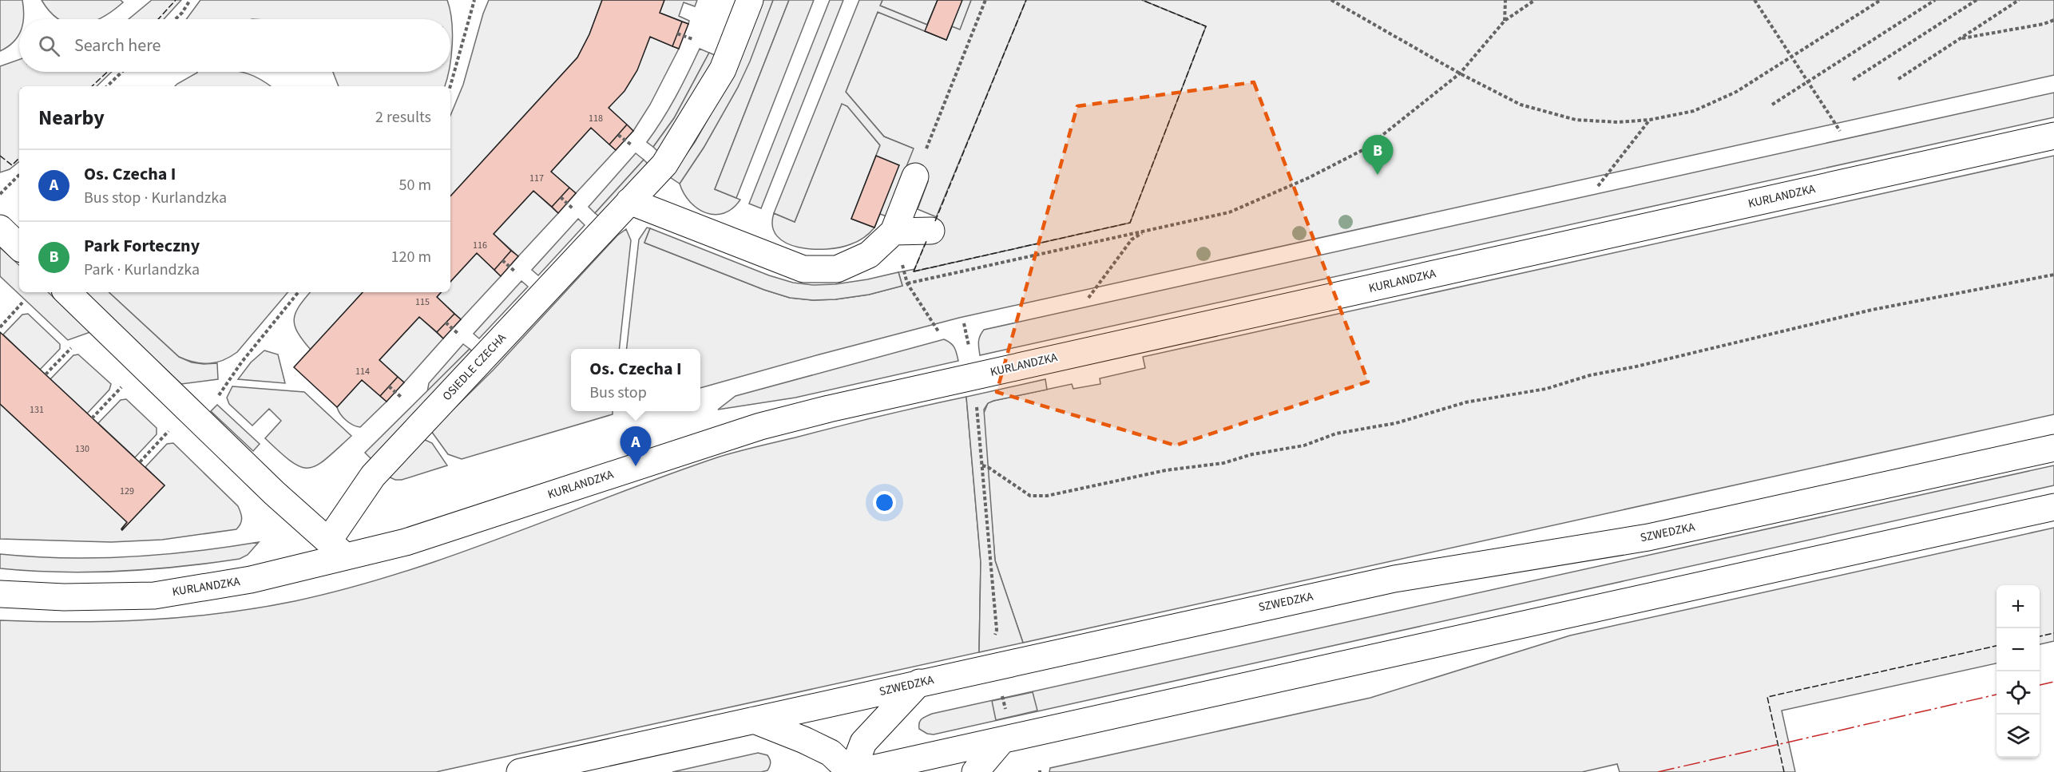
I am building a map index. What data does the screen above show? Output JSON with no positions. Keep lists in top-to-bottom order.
{
  "streets": {
    "street": ["KURLANDZKA", "OSIEDLE CZECHA", "SZWEDZKA"]
  },
  "crossings": [
    ["KURLANDZKA", "OSIEDLE CZECHA"]
  ],
  "house_numbers": [
    "118",
    "117",
    "116",
    "115",
    "114",
    "131",
    "130",
    "129"
  ],
  "page": {
    "search": "Search here",
    "heading": ["Nearby", "2 results"],
    "pins": ["B", "A"],
    "list": [
      {
        "mark": "A",
        "name": "Os. Czecha I",
        "note": "Bus stop · Kurlandzka",
        "value": "50 m"
      },
      {
        "mark": "B",
        "name": "Park Forteczny",
        "note": "Park · Kurlandzka",
        "value": "120 m"
      }
    ],
    "popup": ["Os. Czecha I", "Bus stop"],
    "map_buttons": ["+", "−"]
  }
}
